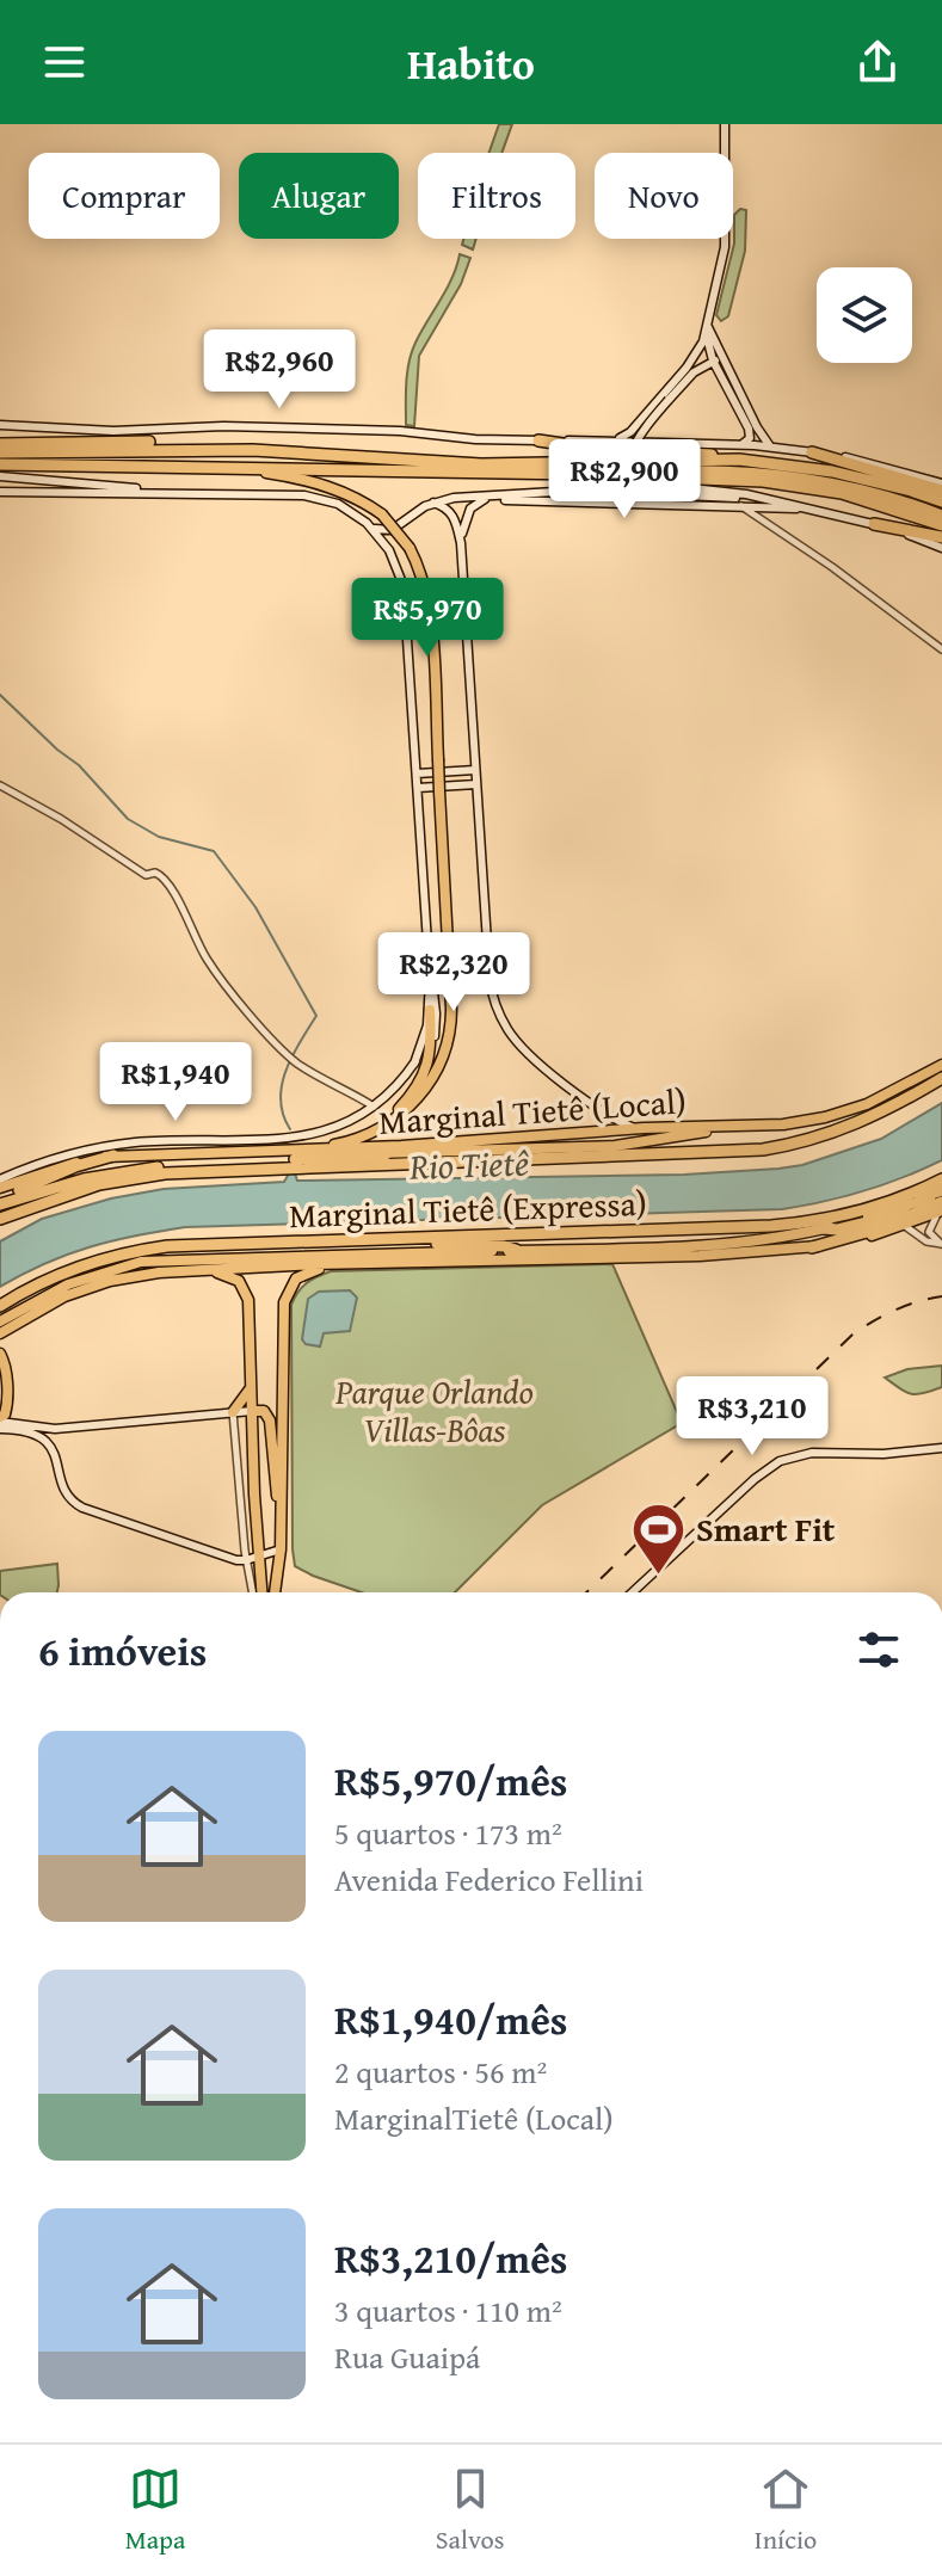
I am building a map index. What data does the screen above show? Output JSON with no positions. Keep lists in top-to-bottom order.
{
  "streets": {
    "highway": ["Marginal Tietê (Local)", "Marginal Tietê (Expressa)"]
  },
  "water": ["Rio Tietê"],
  "parks": ["Parque Orlando Villas-Bôas"],
  "places": {
    "sports": ["Smart Fit"]
  },
  "page": {
    "header": "Habito",
    "chip": [
      "Comprar",
      "Alugar",
      "Filtros",
      "Novo"
    ],
    "price": [
      "R$2,960",
      "R$2,900",
      "R$5,970",
      "R$2,320",
      "R$1,940",
      "R$3,210"
    ],
    "heading": "6 imóveis",
    "list": [
      {
        "name": "R$5,970/mês",
        "note": "5 quartos · 173 m² · Avenida Federico Fellini"
      },
      {
        "name": "R$1,940/mês",
        "note": "2 quartos · 56 m² · MarginalTietê (Local)"
      },
      {
        "name": "R$3,210/mês",
        "note": "3 quartos · 110 m² · Rua Guaipá"
      }
    ],
    "tabs": ["Mapa", "Salvos", "Início"]
  }
}
